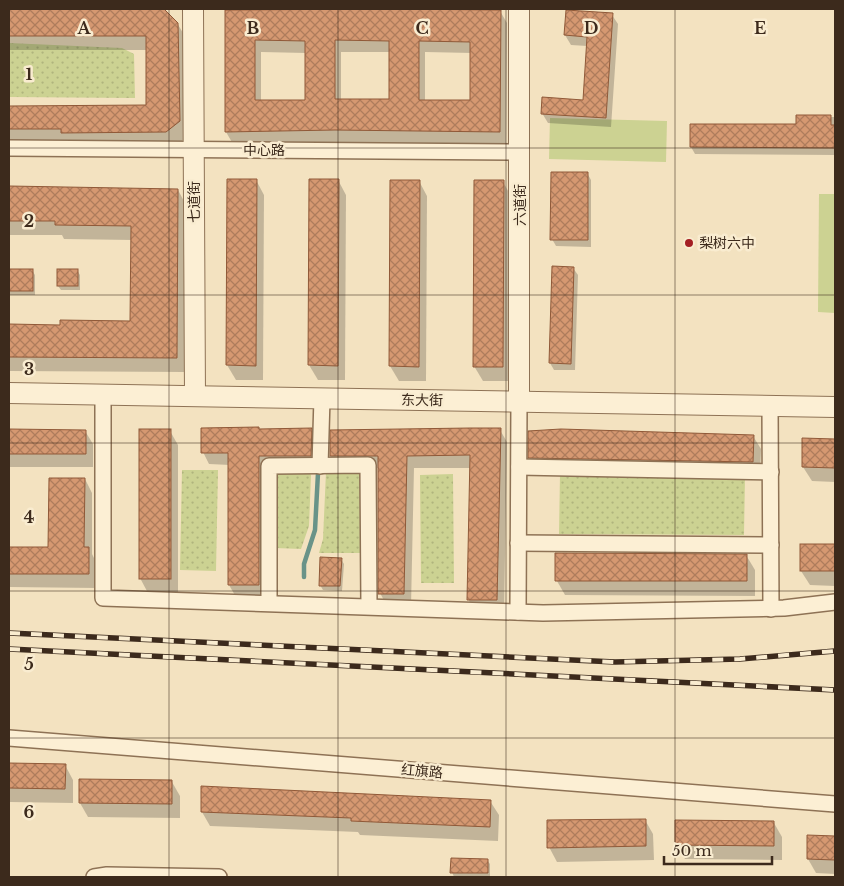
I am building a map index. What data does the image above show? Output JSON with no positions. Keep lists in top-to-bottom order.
{
  "streets": {
    "street": [
      "中心路",
      "七道街",
      "六道街",
      "东大街",
      "红旗路"
    ]
  },
  "crossings": [
    ["中心路", "七道街"],
    ["中心路", "六道街"],
    ["七道街", "东大街"],
    ["六道街", "东大街"]
  ],
  "places": ["梨树六中"],
  "scale_bar": "50 m",
  "grid": {
    "columns": [
      "A",
      "B",
      "C",
      "D",
      "E"
    ],
    "rows": [
      "1",
      "2",
      "3",
      "4",
      "5",
      "6"
    ]
  }
}
